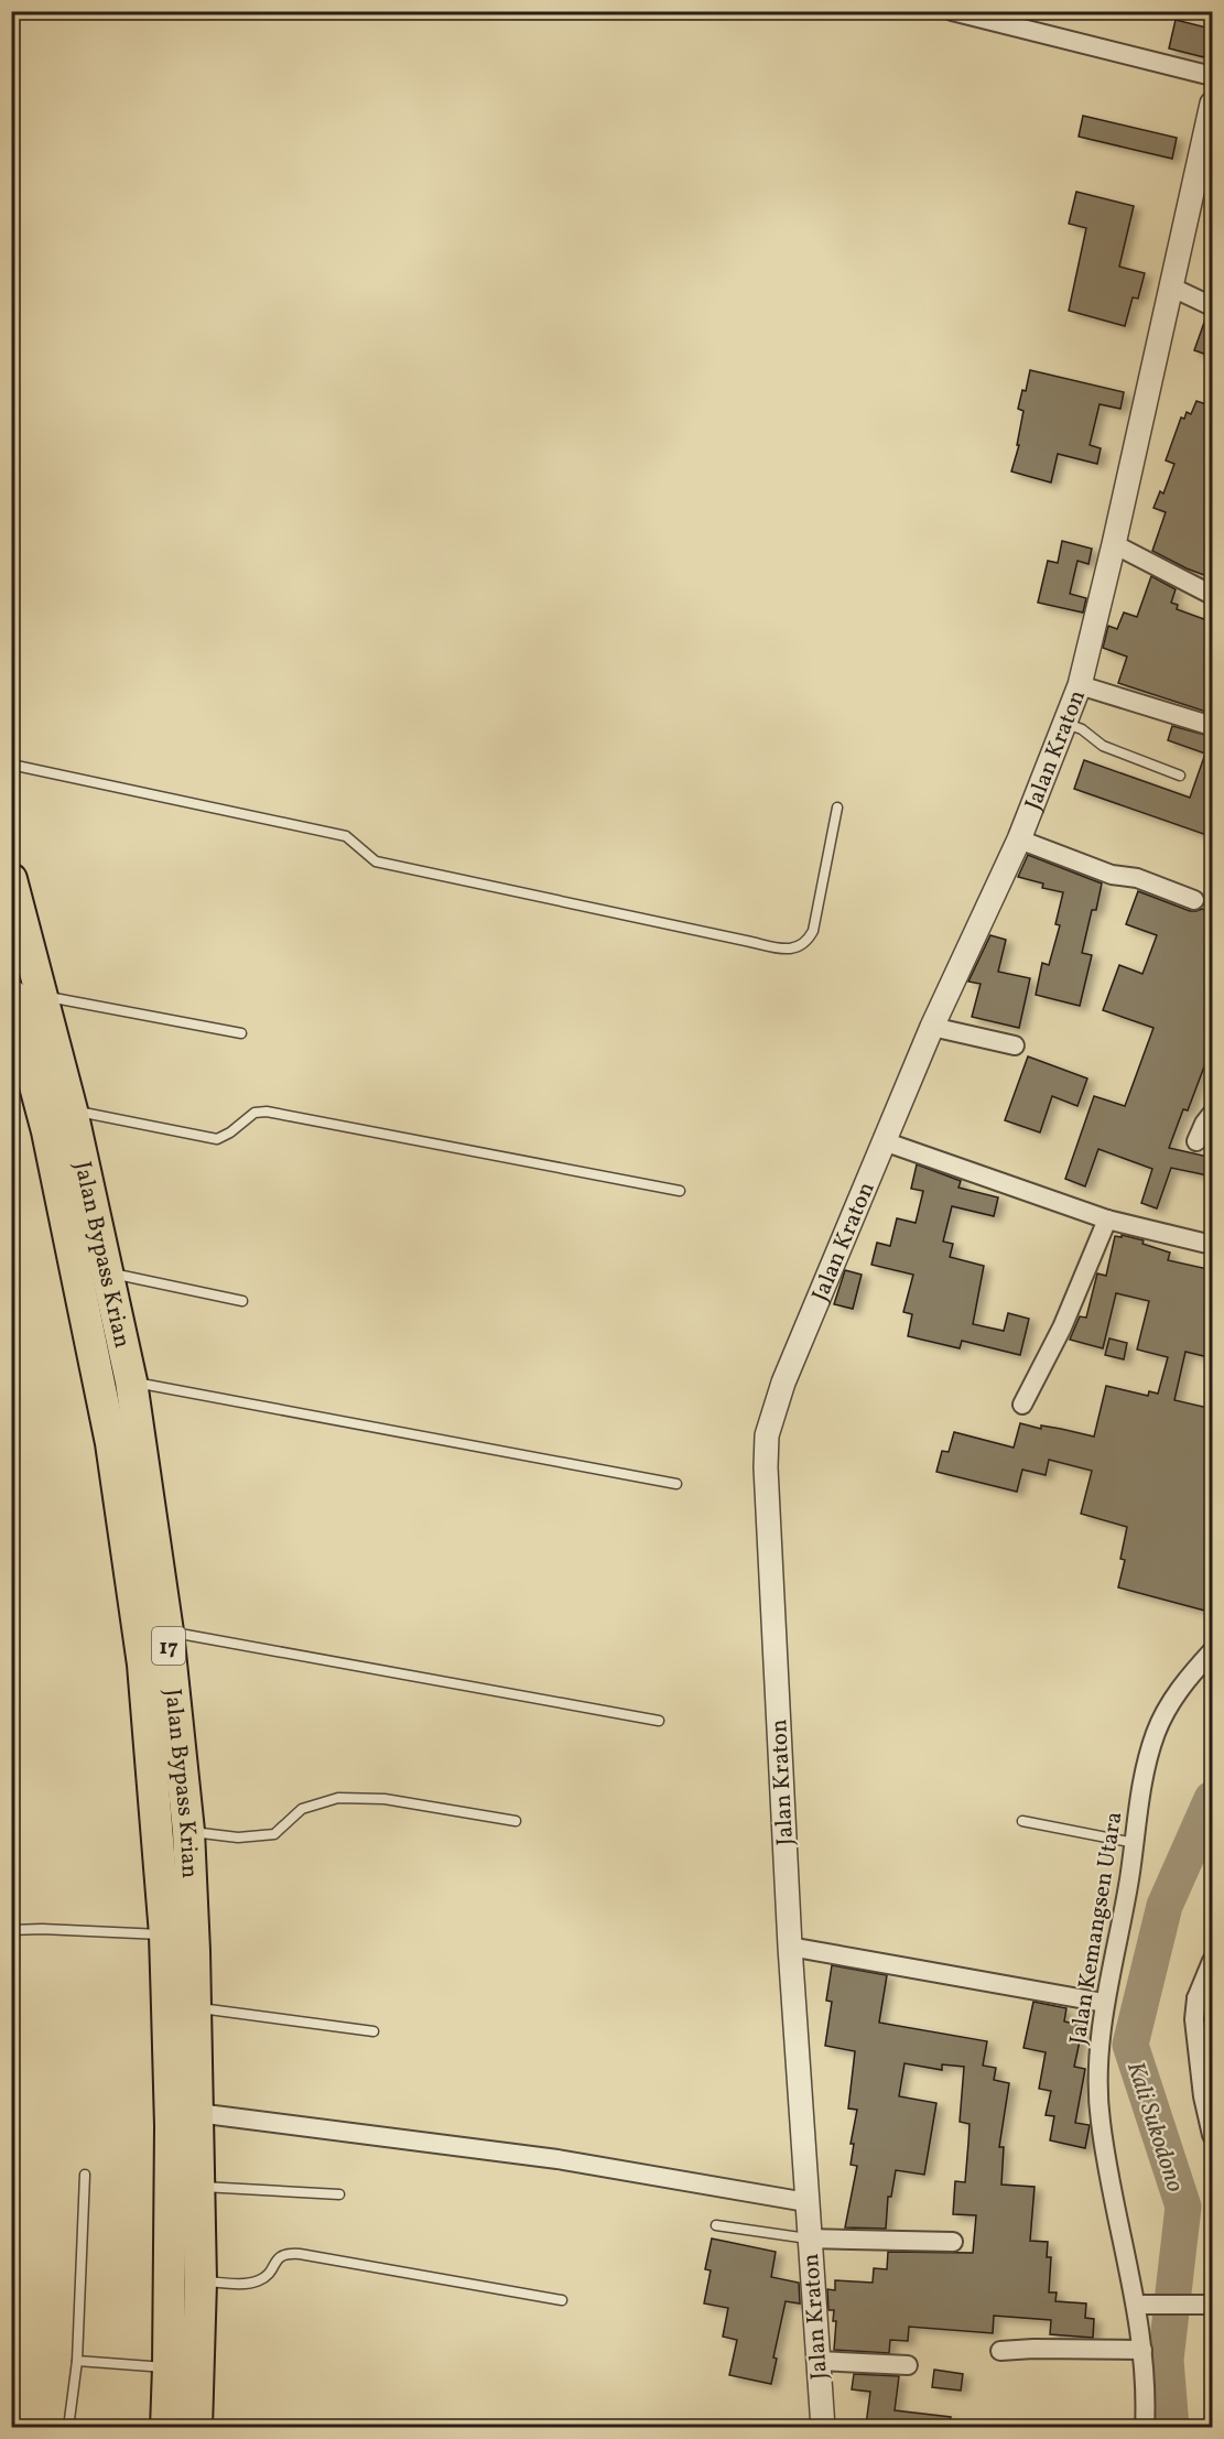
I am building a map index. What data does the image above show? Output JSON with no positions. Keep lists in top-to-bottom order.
{
  "streets": {
    "highway": ["Jalan Bypass Krian", "17"],
    "street": ["Jalan Kraton", "Jalan Kemangsen Utara"]
  },
  "water": ["Kali Sukodono"]
}
